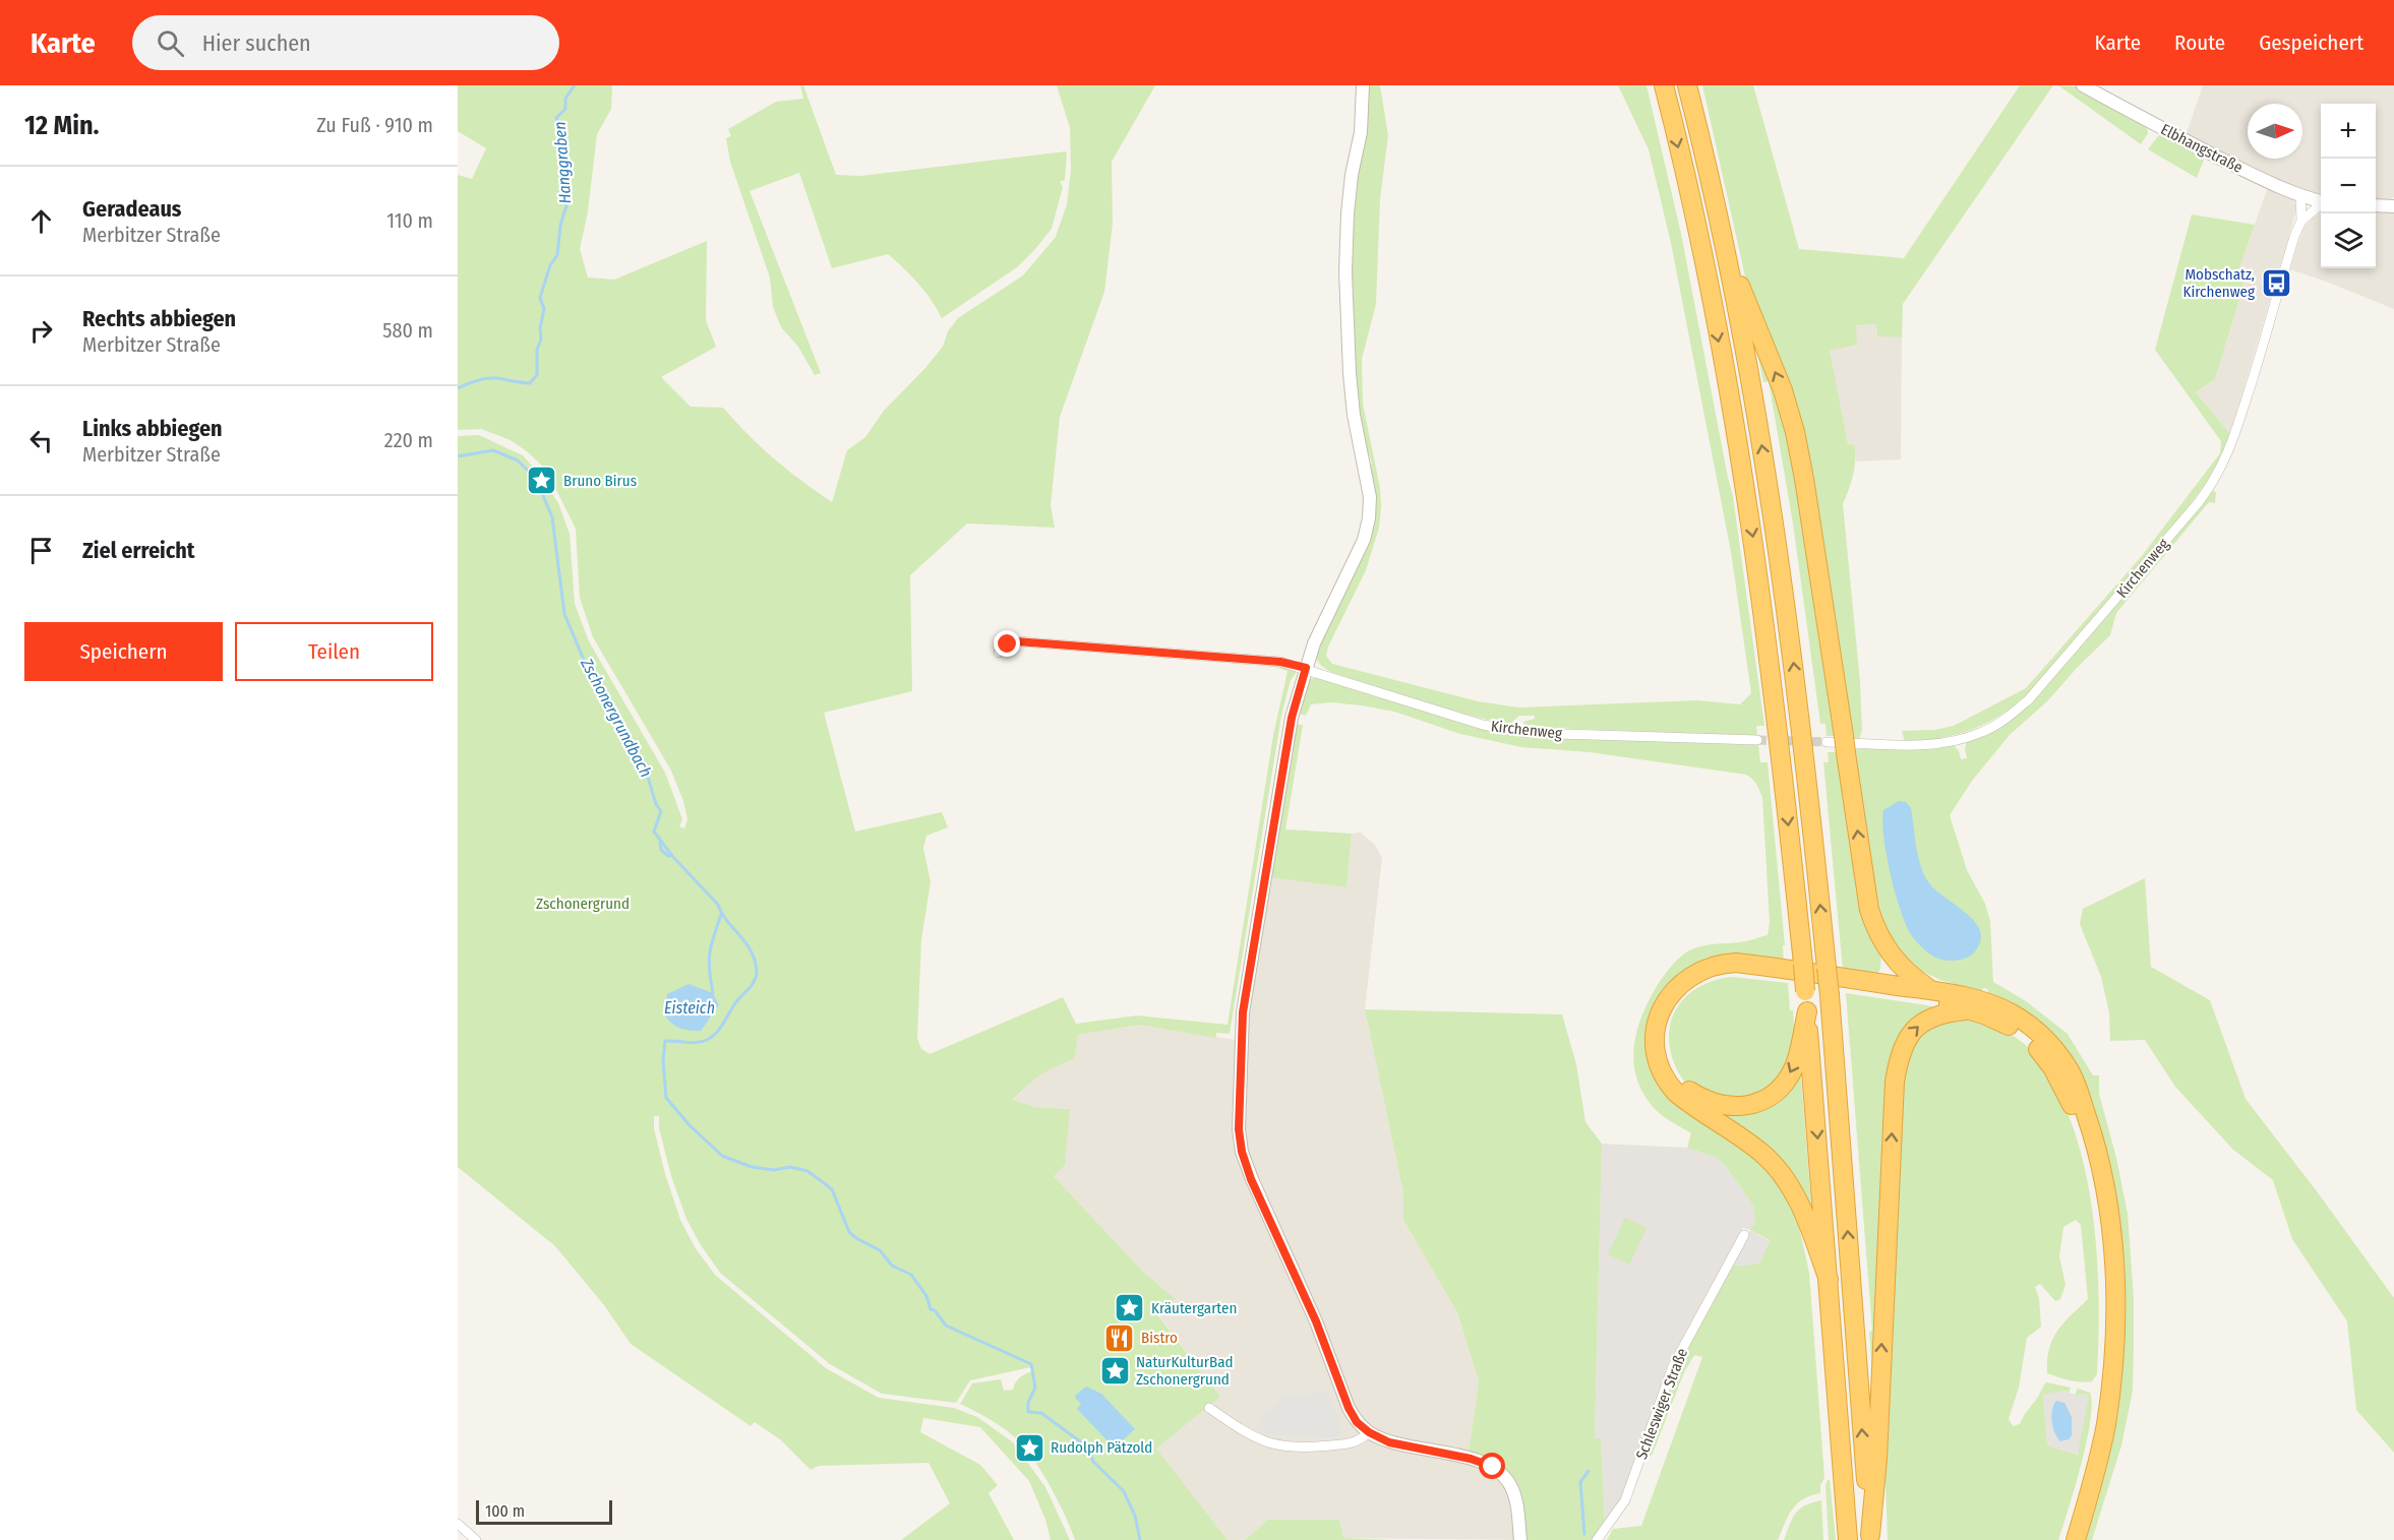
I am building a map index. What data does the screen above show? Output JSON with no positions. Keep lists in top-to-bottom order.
{
  "streets": {
    "street": ["Elbhangstraße", "Kirchenweg", "Schleswiger Straße"]
  },
  "crossings": [
    ["Elbhangstraße", "Kirchenweg"]
  ],
  "water": ["Hanggraben", "Zschonergrundbach", "Eisteich"],
  "parks": ["Zschonergrund"],
  "places": {
    "bus stop": ["Mobschatz, Kirchenweg"],
    "place": [
      "Bruno Birus",
      "Kräutergarten",
      "NaturKulturBad Zschonergrund",
      "Rudolph Pätzold"
    ],
    "restaurant": ["Bistro"]
  },
  "scale_bar": "100 m",
  "north": "right",
  "page": {
    "header": "Karte",
    "search": "Hier suchen",
    "nav": ["Karte", "Route", "Gespeichert"],
    "heading": ["12 Min.", "Zu Fuß · 910 m"],
    "map_buttons": ["+", "−"],
    "list": [
      ["Geradeaus", "Merbitzer Straße", "110 m"],
      ["Rechts abbiegen", "Merbitzer Straße", "580 m"],
      ["Links abbiegen", "Merbitzer Straße", "220 m"],
      "Ziel erreicht"
    ],
    "buttons": ["Speichern", "Teilen"],
    "scale": "100 m"
  }
}
